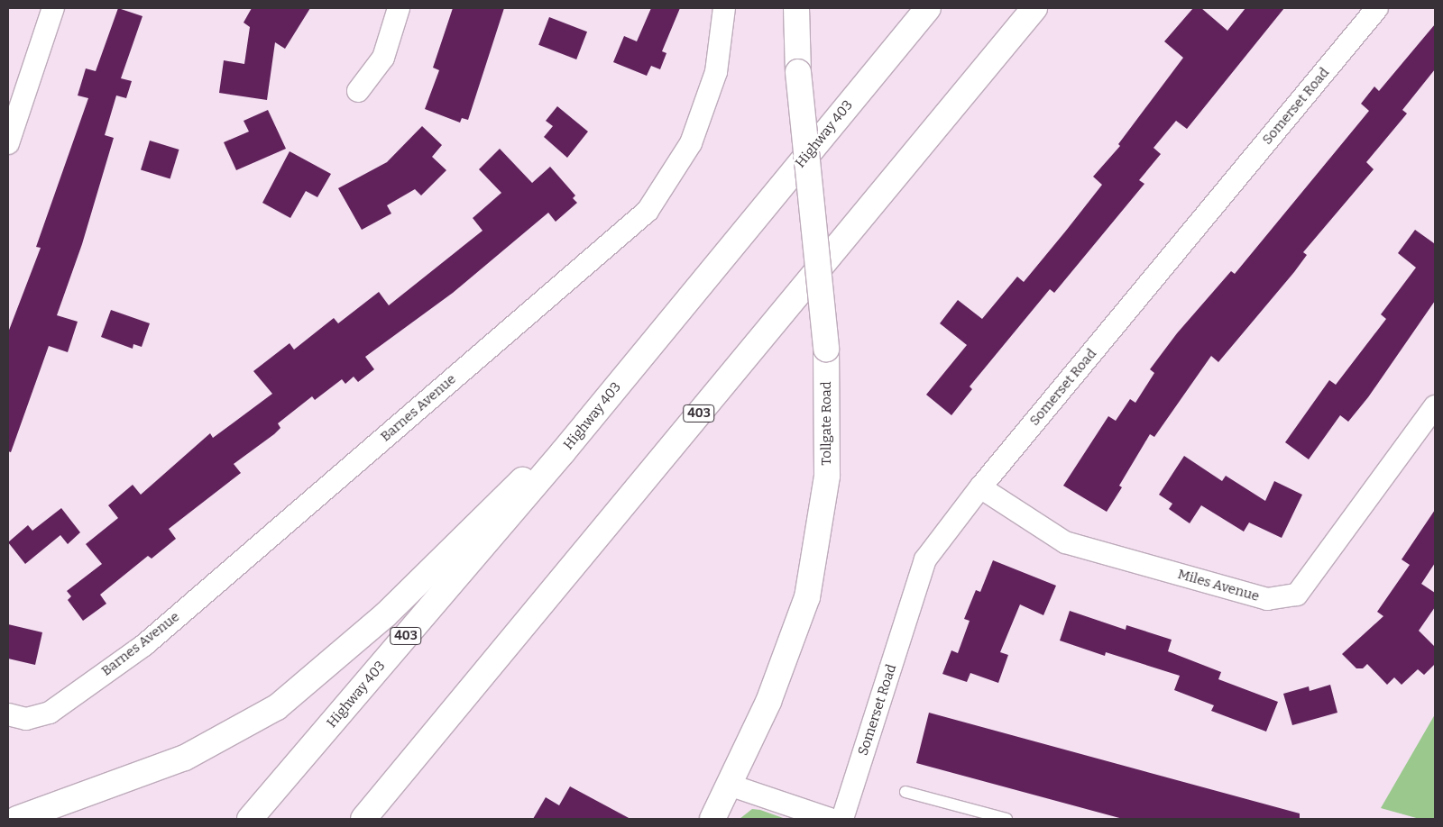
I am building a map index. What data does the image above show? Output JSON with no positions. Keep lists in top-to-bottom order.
{
  "streets": {
    "main road": ["Highway 403", "403", "Tollgate Road"],
    "street": ["Somerset Road", "Barnes Avenue", "Miles Avenue"]
  },
  "crossings": [
    ["Somerset Road", "Miles Avenue"]
  ]
}
